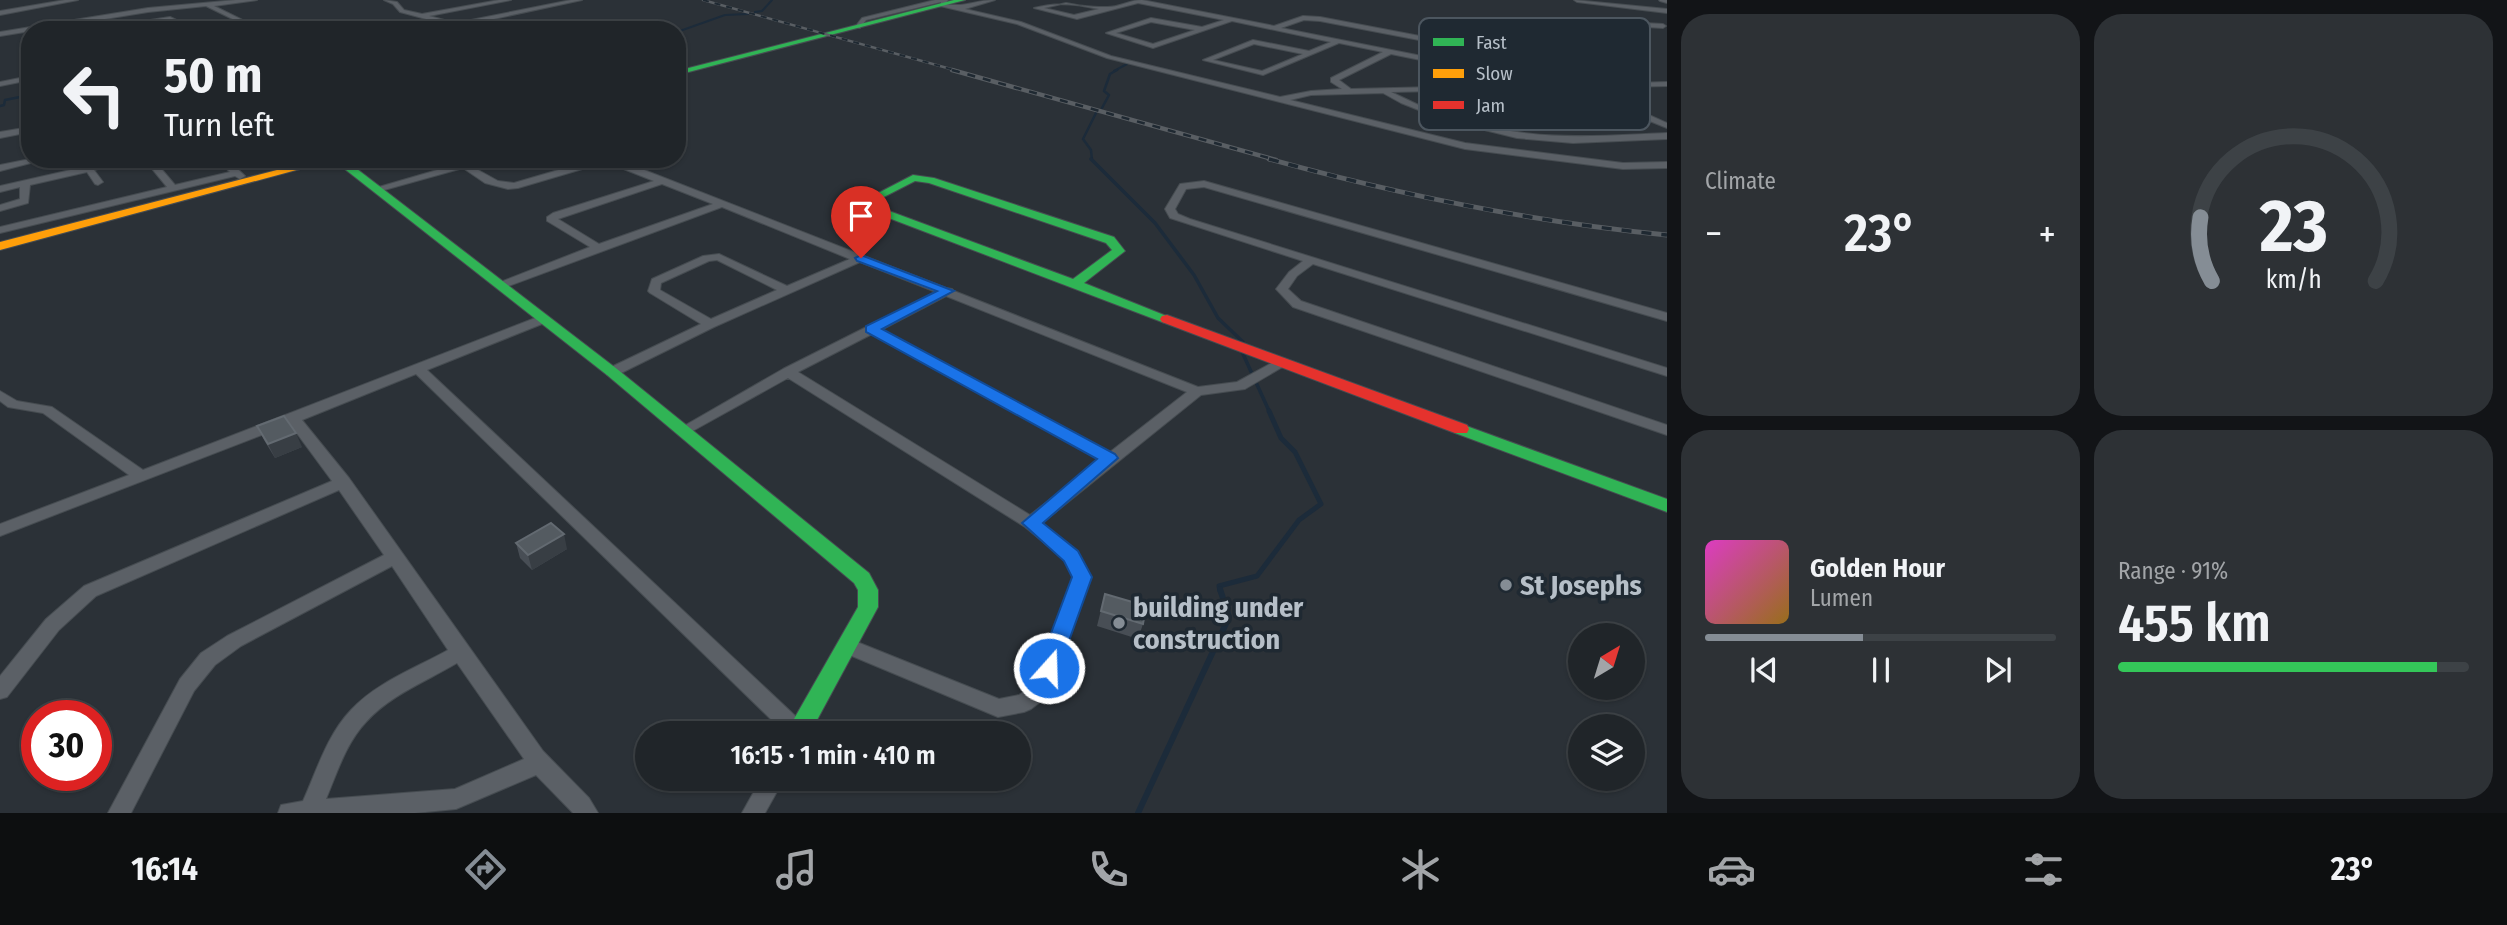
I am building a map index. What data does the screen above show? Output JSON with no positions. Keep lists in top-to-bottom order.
{
  "places": ["St Josephs", "building under construction"],
  "legend": ["Fast", "Slow", "Jam"],
  "north": "top right",
  "page": {
    "tile": [
      "Climate",
      ["Range · 91%", "455 km"]
    ],
    "turn": ["50 m", "Turn left"],
    "heat": ["−", "23°", "+"],
    "song": ["Golden Hour", "Lumen"],
    "limit": "30",
    "trip": "16:15 · 1 min · 410 m",
    "tabs": ["16:14", "23°"],
    "gauge": ["23", "km/h"]
  }
}
